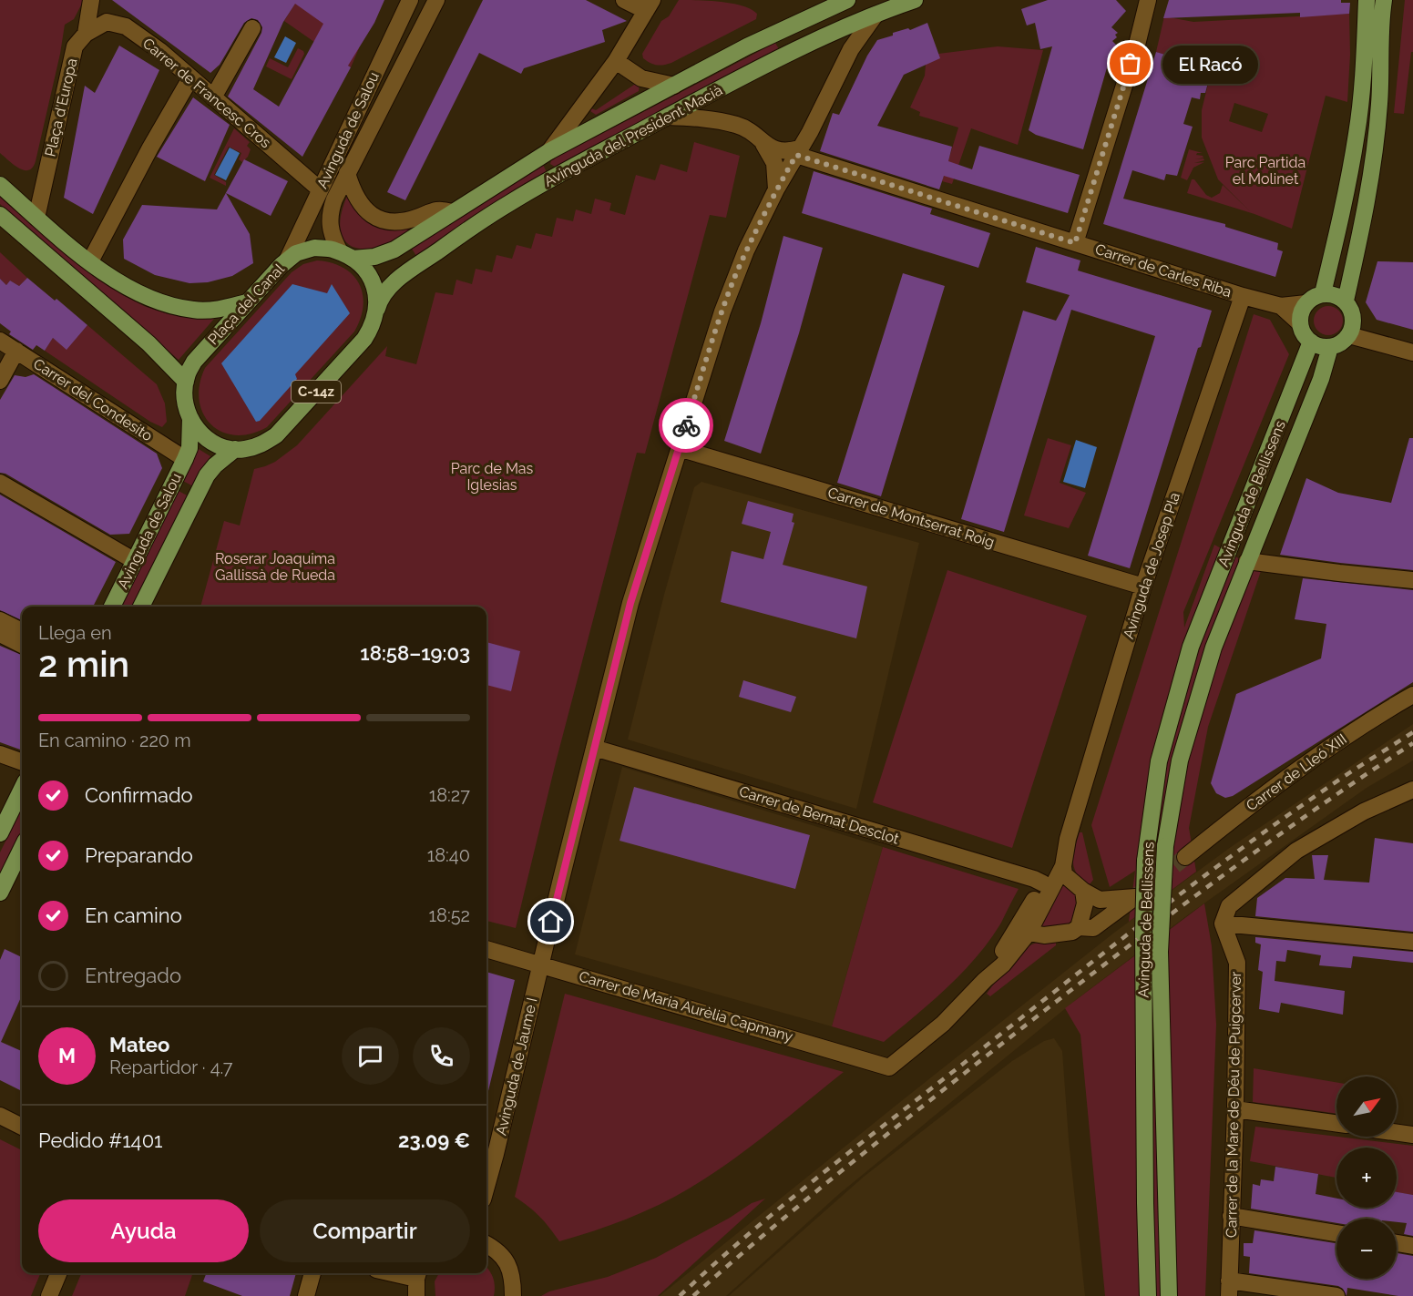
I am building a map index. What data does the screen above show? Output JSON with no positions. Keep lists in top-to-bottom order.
{
  "streets": {
    "main road": [
      "Avinguda de Salou",
      "Avinguda del President Macià",
      "Plaça del Canal",
      "C-14z",
      "Avinguda de Bellissens"
    ],
    "street": [
      "Carrer de Francesc Cros",
      "Plaça d'Europa",
      "Carrer de Carles Riba",
      "Carrer del Condesito",
      "Carrer de Montserrat Roig",
      "Avinguda de Josep Pla",
      "Carrer de Lleó XIII",
      "Carrer de Bernat Desclot",
      "Carrer de Maria Aurèlia Capmany",
      "Avinguda de Jaume I",
      "Carrer de la Mare de Déu de Puigcerver"
    ]
  },
  "crossings": [
    ["Carrer de Francesc Cros", "Plaça d'Europa"],
    ["Carrer de Francesc Cros", "Avinguda de Salou"],
    ["Avinguda de Salou", "Avinguda del President Macià"],
    ["Avinguda de Salou", "Plaça del Canal"],
    ["Avinguda de Salou", "Carrer del Condesito"],
    ["Avinguda del President Macià", "Carrer de Carles Riba"],
    ["Avinguda del President Macià", "Plaça del Canal"],
    ["Avinguda del President Macià", "Avinguda de Jaume I"],
    ["Carrer de Carles Riba", "Avinguda de Bellissens"],
    ["Carrer de Carles Riba", "Avinguda de Josep Pla"],
    ["Carrer de Carles Riba", "Avinguda de Jaume I"],
    ["Carrer de Montserrat Roig", "Avinguda de Josep Pla"],
    ["Carrer de Montserrat Roig", "Avinguda de Jaume I"],
    ["Avinguda de Josep Pla", "Carrer de Bernat Desclot"],
    ["Avinguda de Josep Pla", "Carrer de Maria Aurèlia Capmany"],
    ["Carrer de Bernat Desclot", "Avinguda de Jaume I"],
    ["Carrer de Maria Aurèlia Capmany", "Avinguda de Jaume I"]
  ],
  "parks": ["Parc Partida el Molinet", "Parc de Mas Iglesias", "Roserar Joaquima Gallissà de Rueda"],
  "places": ["El Racó"],
  "north": "top right",
  "page": {
    "bubble": "El Racó",
    "heading": ["2 min", "Llega en", "18:58–19:03"],
    "panel": [
      "Mateo",
      "Repartidor · 4.7",
      "Pedido #1401",
      "23.09 €"
    ],
    "bar": "En camino · 220 m",
    "list": [
      ["Confirmado", "18:27"],
      ["Preparando", "18:40"],
      ["En camino", "18:52"],
      "Entregado"
    ],
    "round": "M",
    "map_buttons": ["+", "−"],
    "buttons": ["Ayuda", "Compartir"]
  }
}
